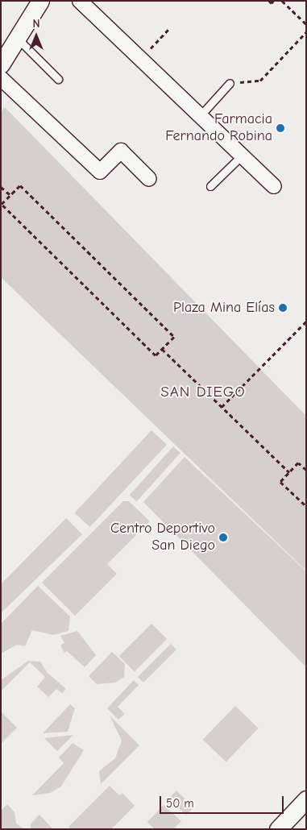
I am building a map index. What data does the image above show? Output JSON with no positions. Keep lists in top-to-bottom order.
{
  "districts": ["SAN DIEGO"],
  "places": ["Farmacia Fernando Robina", "Plaza Mina Elías", "Centro Deportivo San Diego"],
  "scale_bar": "50 m",
  "north": "top"
}
